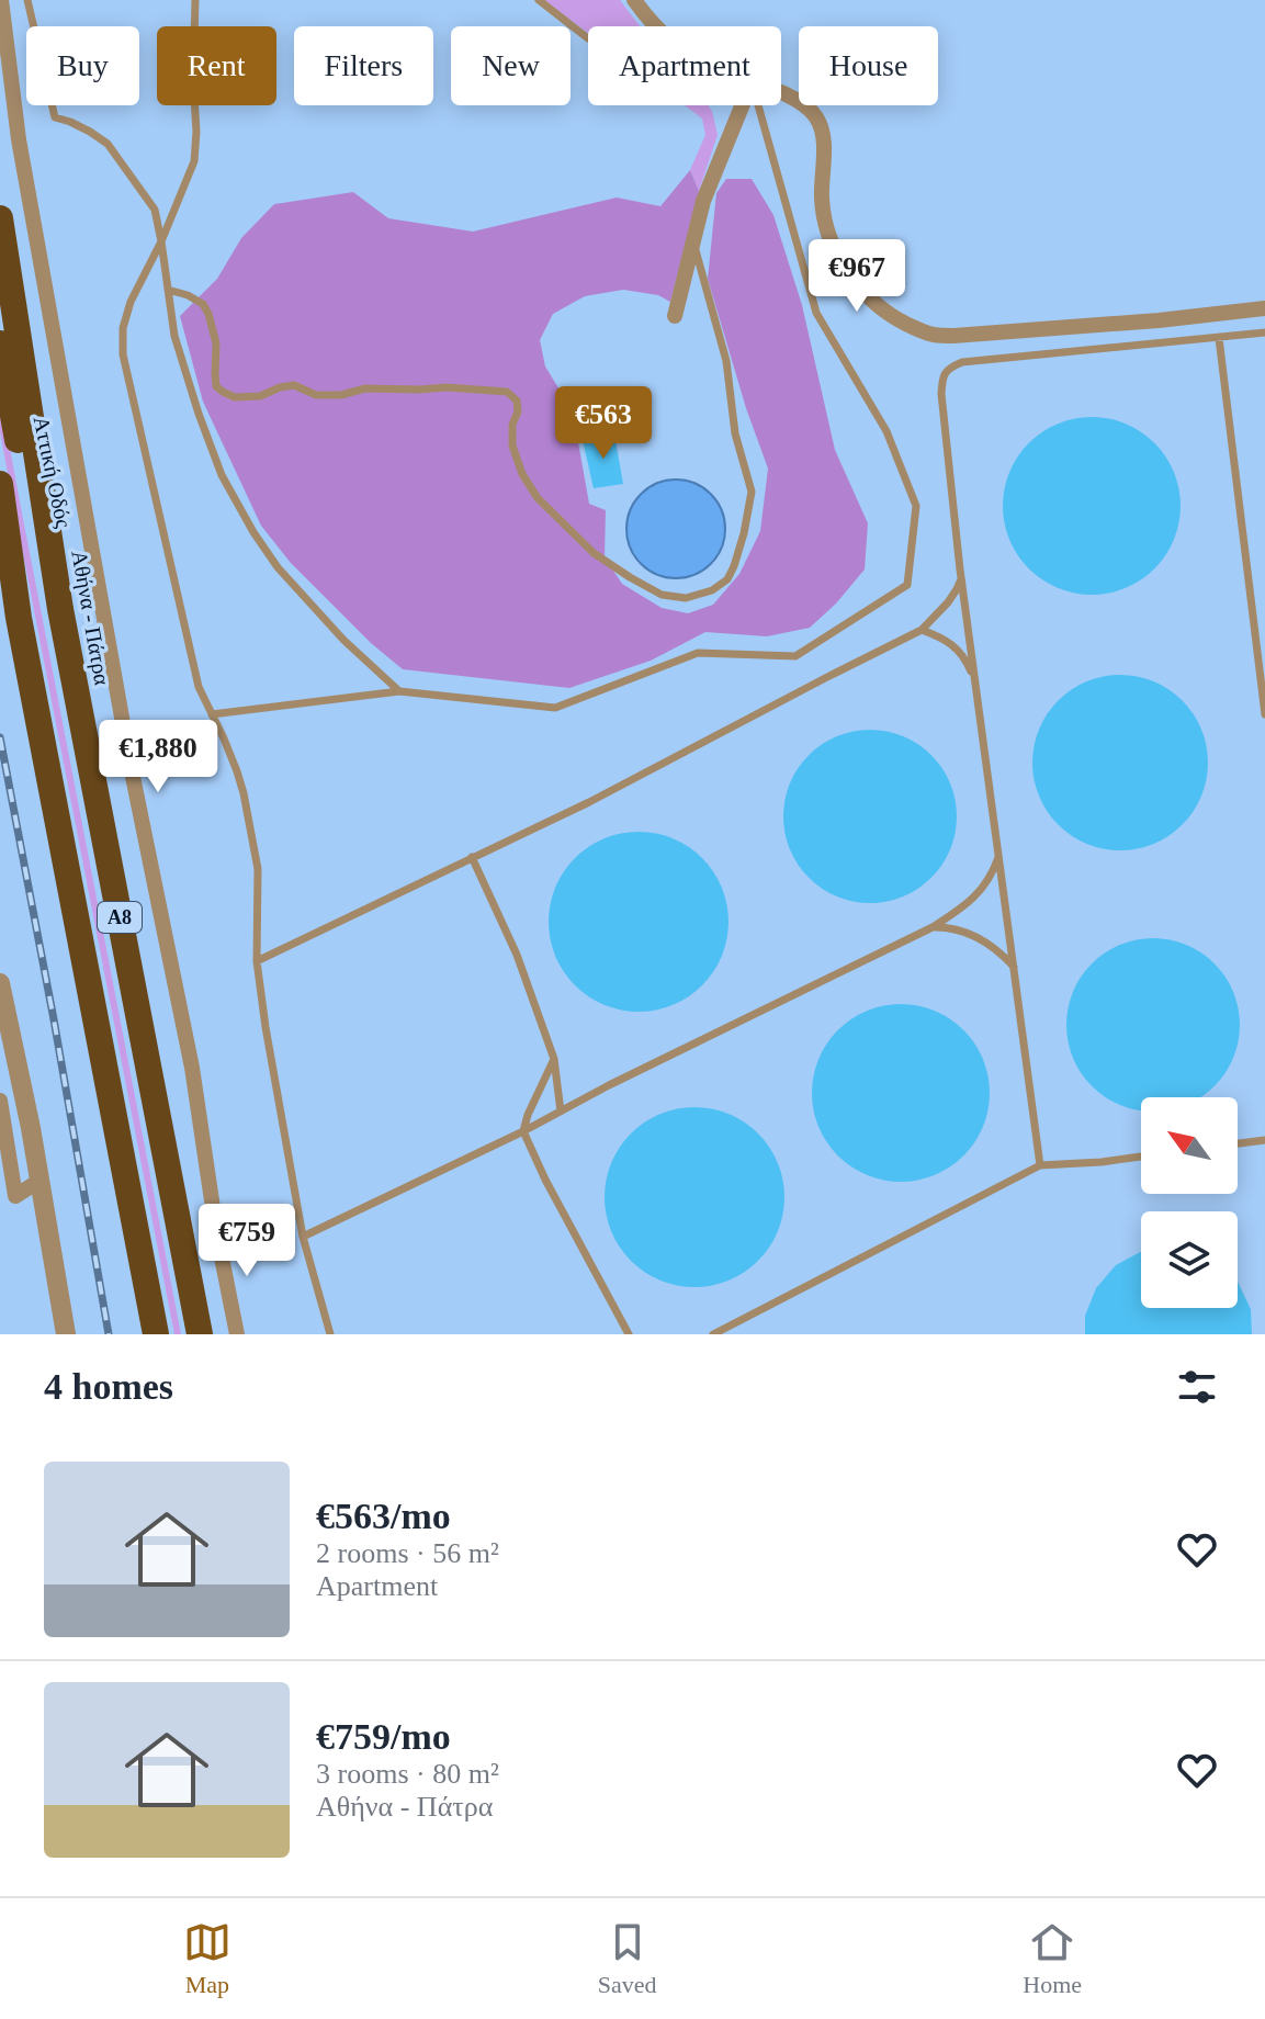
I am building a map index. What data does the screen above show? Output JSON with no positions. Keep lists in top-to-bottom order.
{
  "streets": {
    "highway": ["Αττική Οδός", "Αθήνα - Πάτρα", "Α8"]
  },
  "crossings": [
    ["Αττική Οδός", "Αθήνα - Πάτρα"]
  ],
  "north": "top left",
  "page": {
    "chip": [
      "Buy",
      "Rent",
      "Filters",
      "New",
      "Apartment",
      "House"
    ],
    "price": [
      "€967",
      "€563",
      "€1,880",
      "€759"
    ],
    "heading": "4 homes",
    "list": [
      {
        "name": "€563/mo",
        "note": "2 rooms · 56 m² · Apartment"
      },
      {
        "name": "€759/mo",
        "note": "3 rooms · 80 m² · Αθήνα - Πάτρα"
      }
    ],
    "tabs": ["Map", "Saved", "Home"]
  }
}
